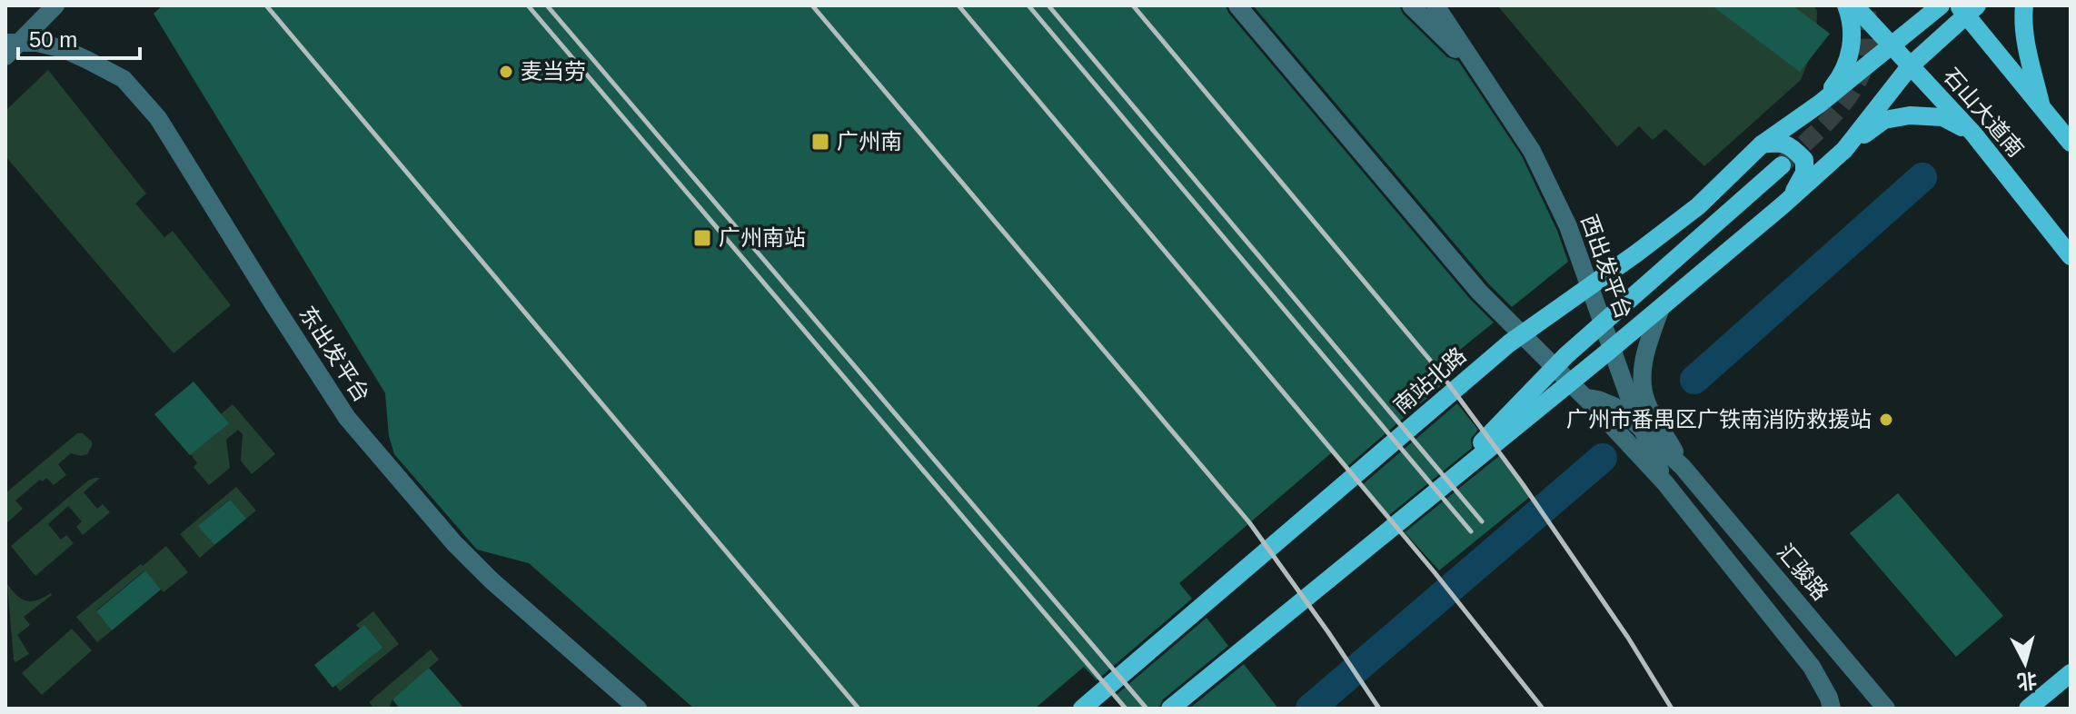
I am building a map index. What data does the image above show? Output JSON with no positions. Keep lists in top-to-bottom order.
{
  "streets": {
    "main road": ["石山大道南", "南站北路"],
    "street": ["西出发平台", "东出发平台", "汇骏路"]
  },
  "places": {
    "other": ["麦当劳", "广州市番禺区广铁南消防救援站"],
    "transit": ["广州南", "广州南站"]
  },
  "scale_bar": "50 m",
  "north": "bottom"
}
